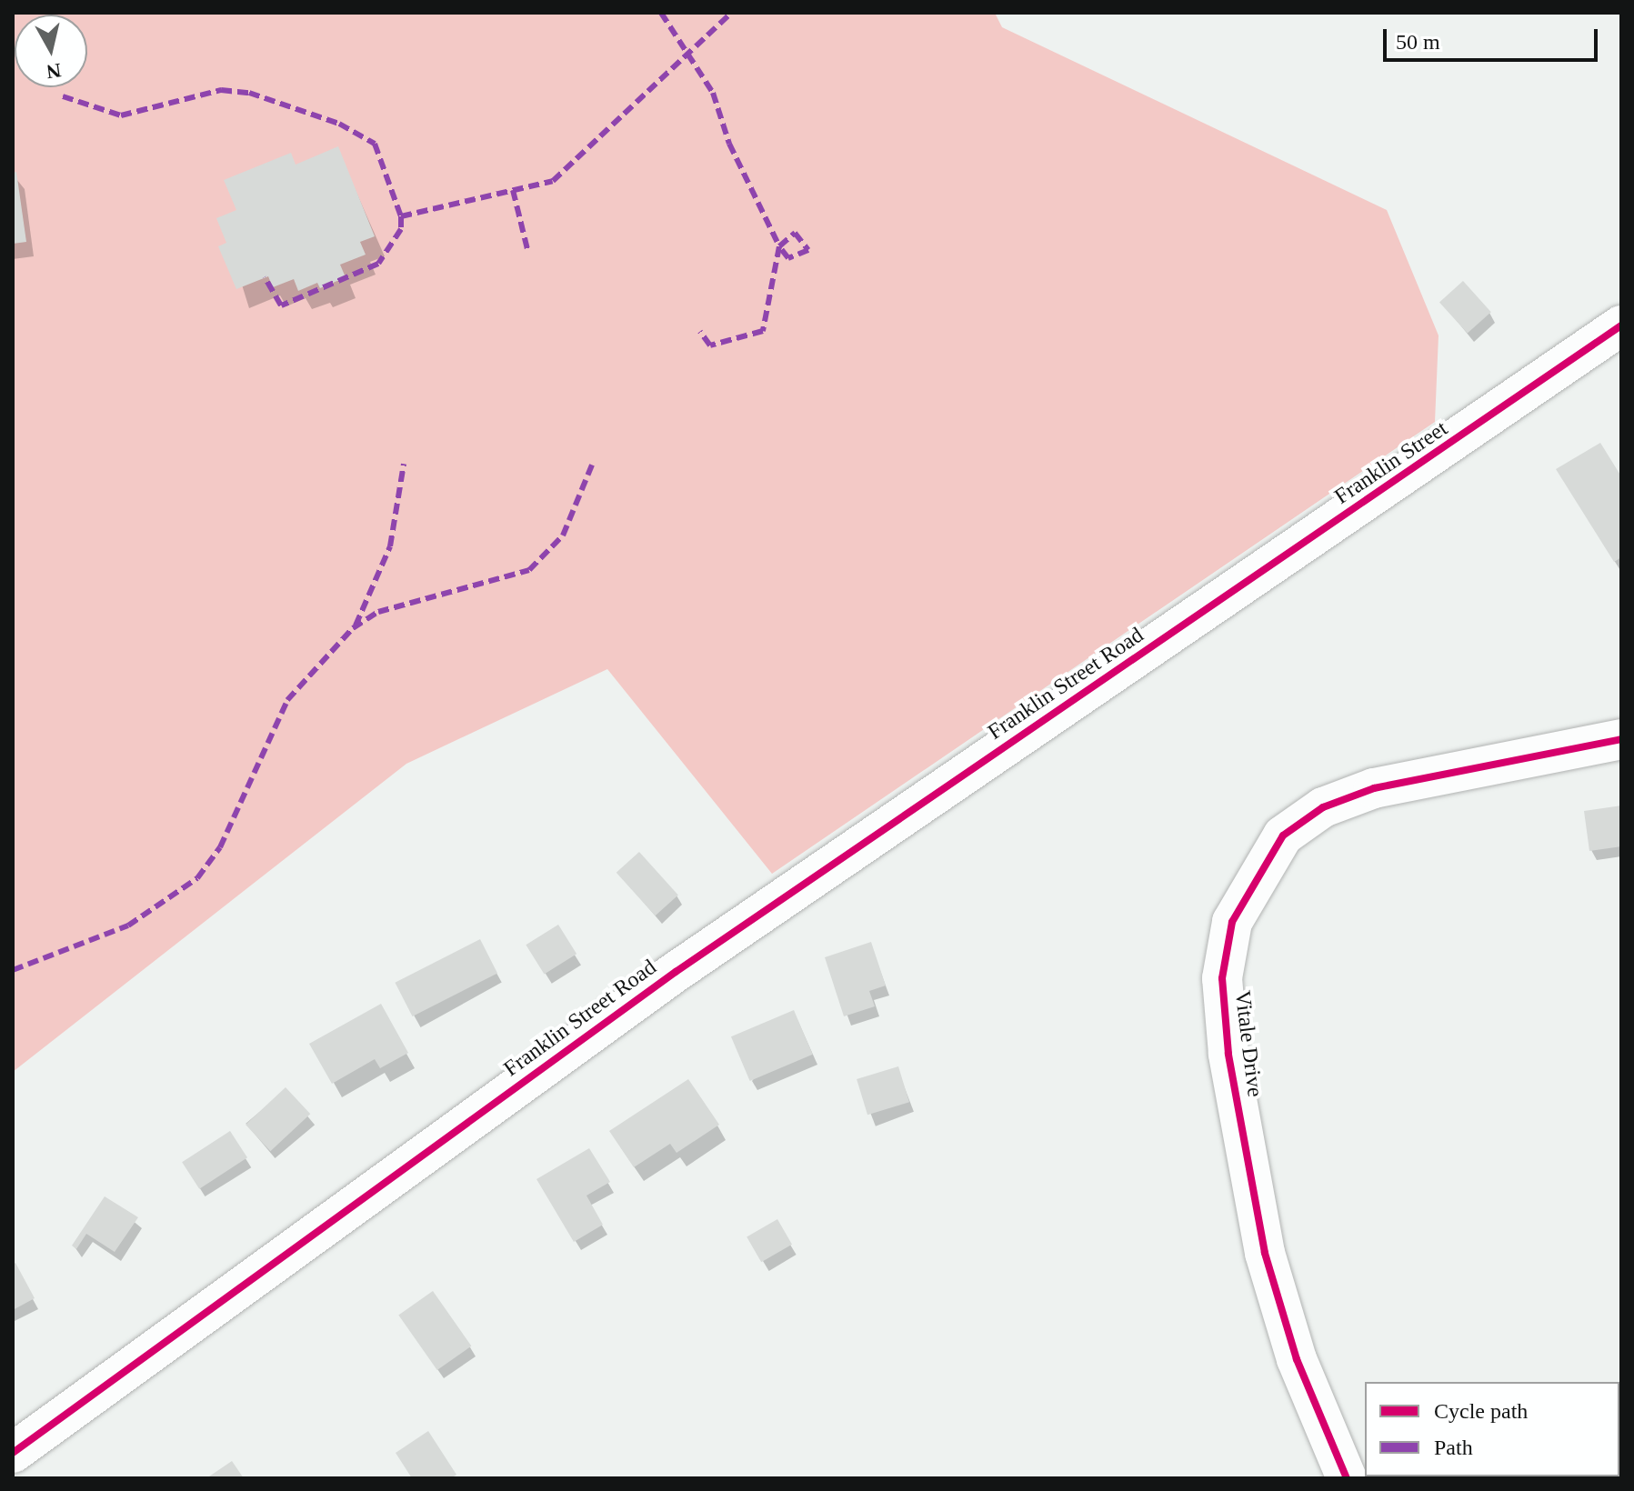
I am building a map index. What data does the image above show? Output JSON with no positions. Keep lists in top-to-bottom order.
{
  "streets": {
    "street": ["Franklin Street", "Franklin Street Road", "Vitale Drive"]
  },
  "crossings": [
    ["Franklin Street", "Franklin Street Road"]
  ],
  "legend": ["Cycle path", "Path"],
  "scale_bar": "50 m",
  "north": "bottom"
}
